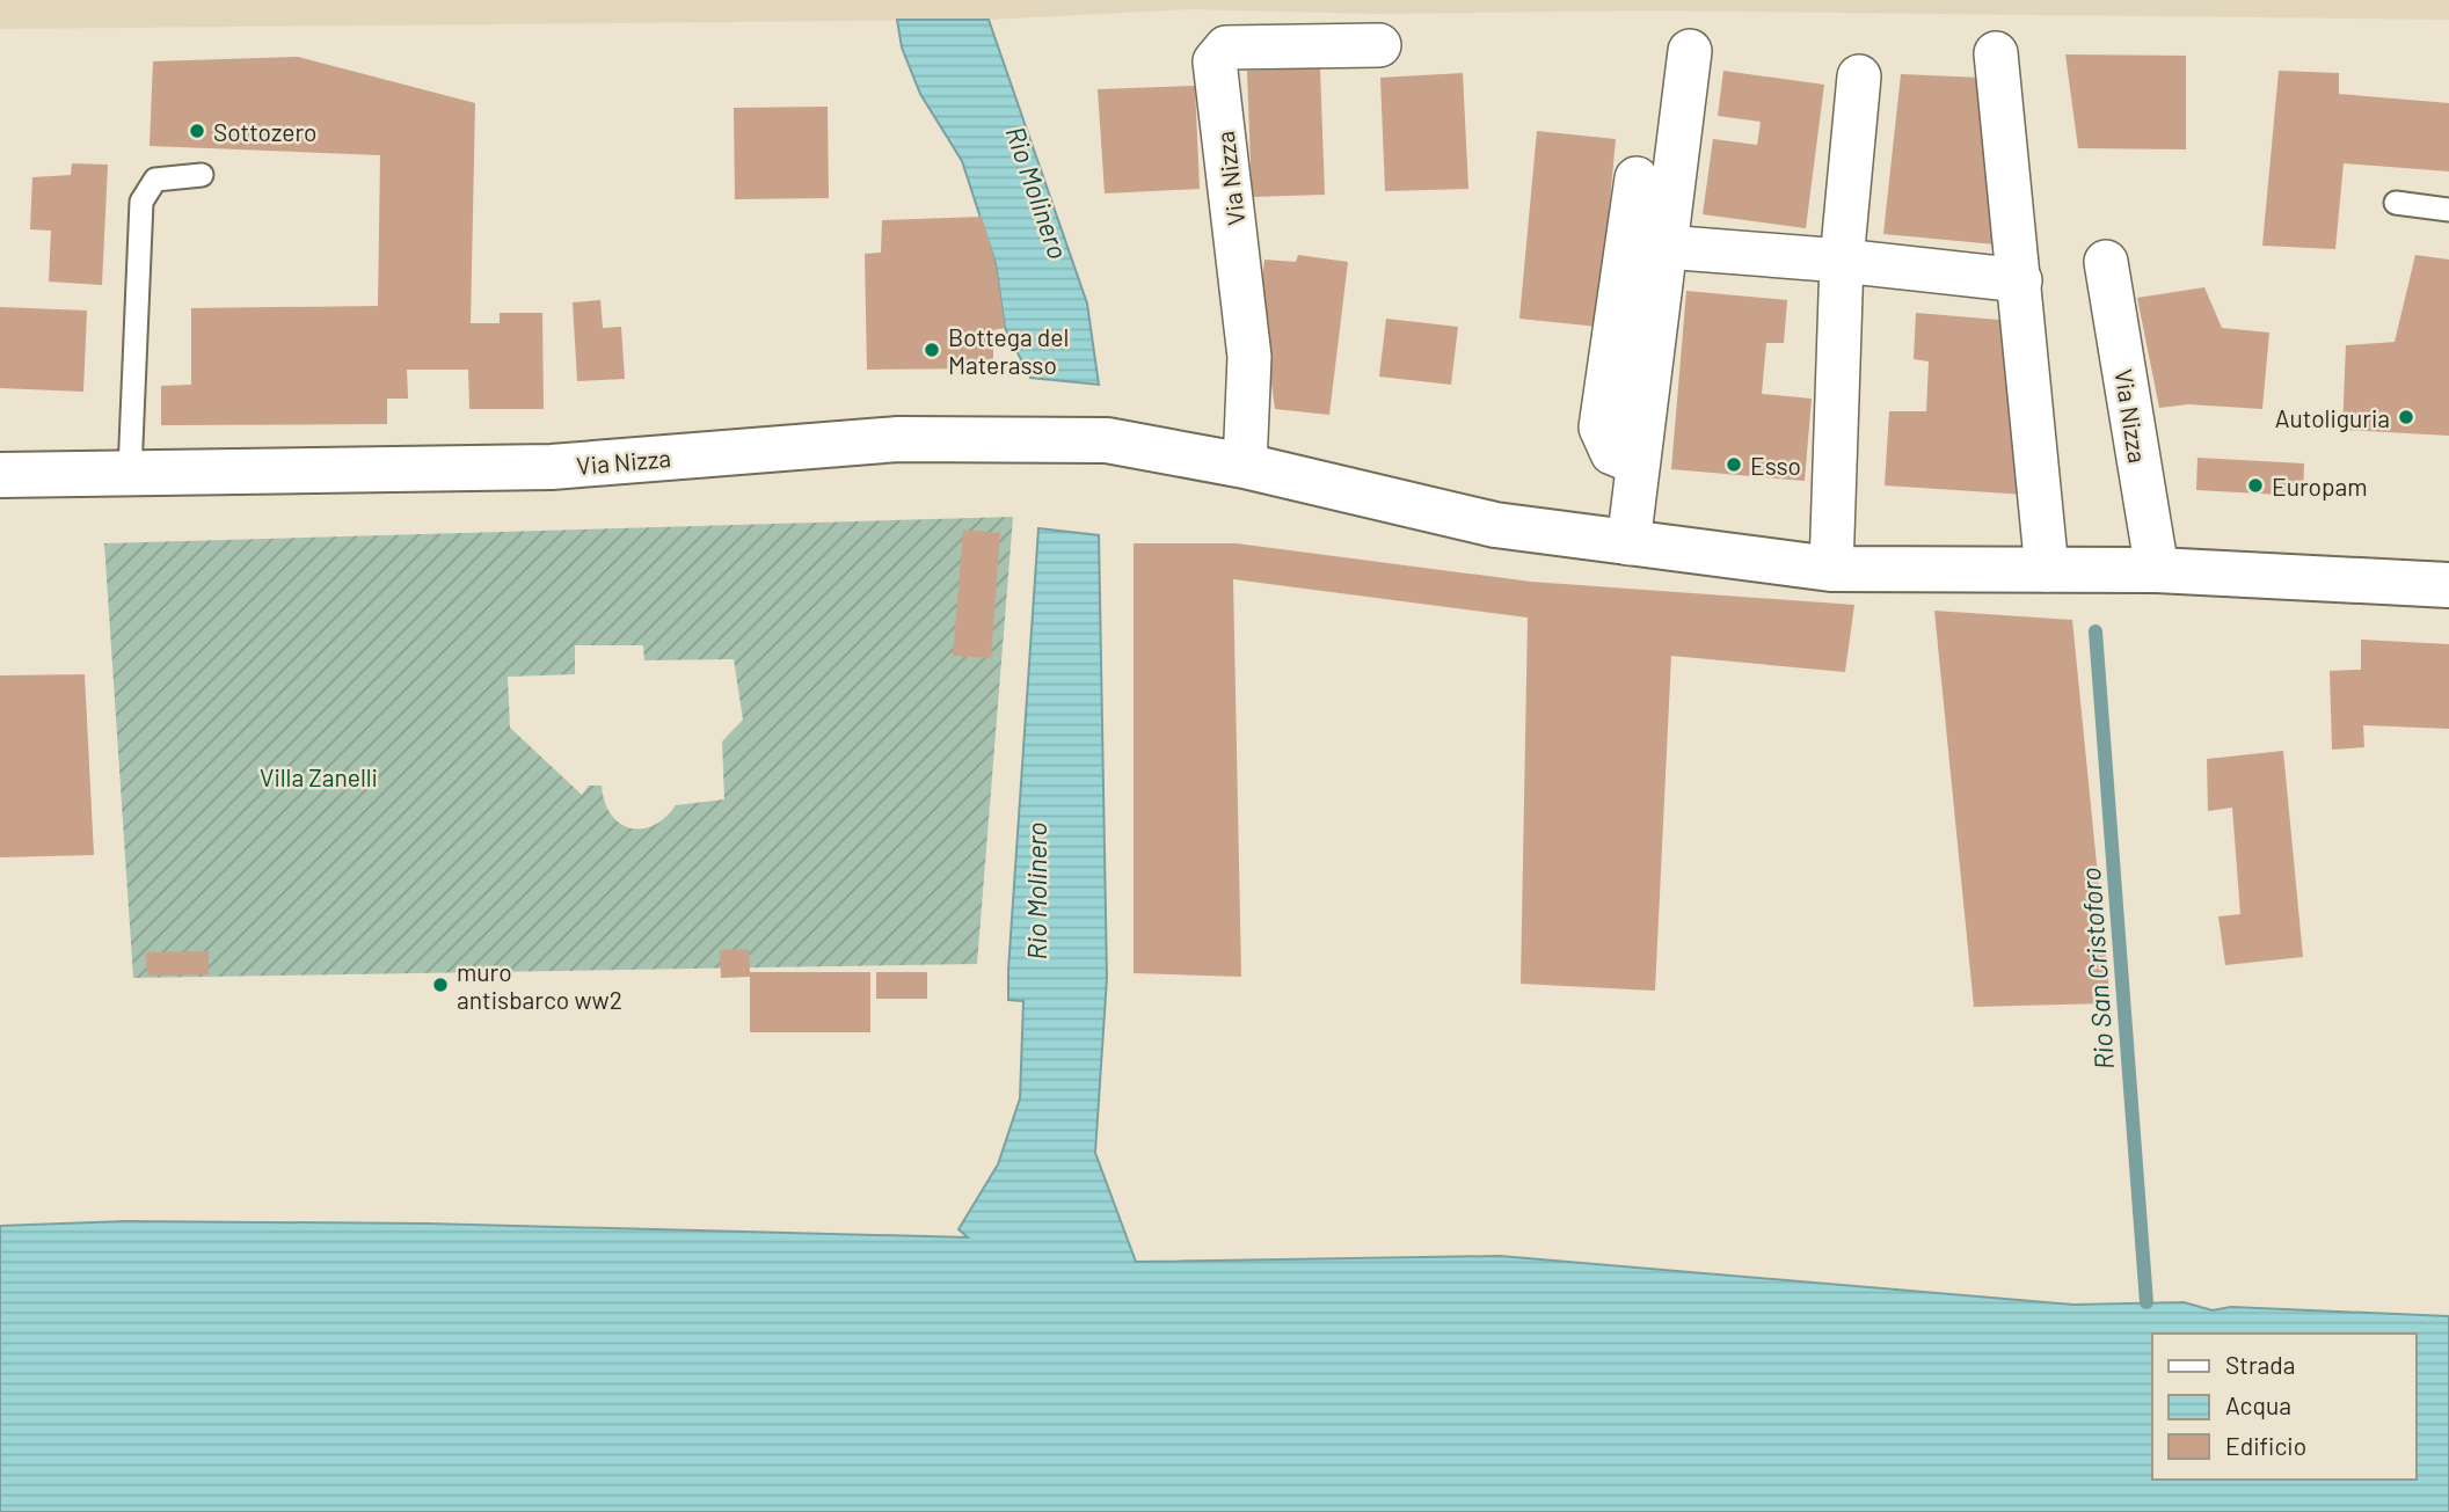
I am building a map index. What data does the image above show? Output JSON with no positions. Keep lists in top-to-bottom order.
{
  "streets": {
    "main road": ["Via Nizza"]
  },
  "water": ["Rio Molinero", "Rio San Cristoforo"],
  "parks": ["Villa Zanelli"],
  "places": [
    "Sottozero",
    "Bottega del Materasso",
    "Autoliguria",
    "Esso",
    "Europam",
    "muro antisbarco ww2"
  ],
  "legend": ["Strada", "Acqua", "Edificio"]
}
